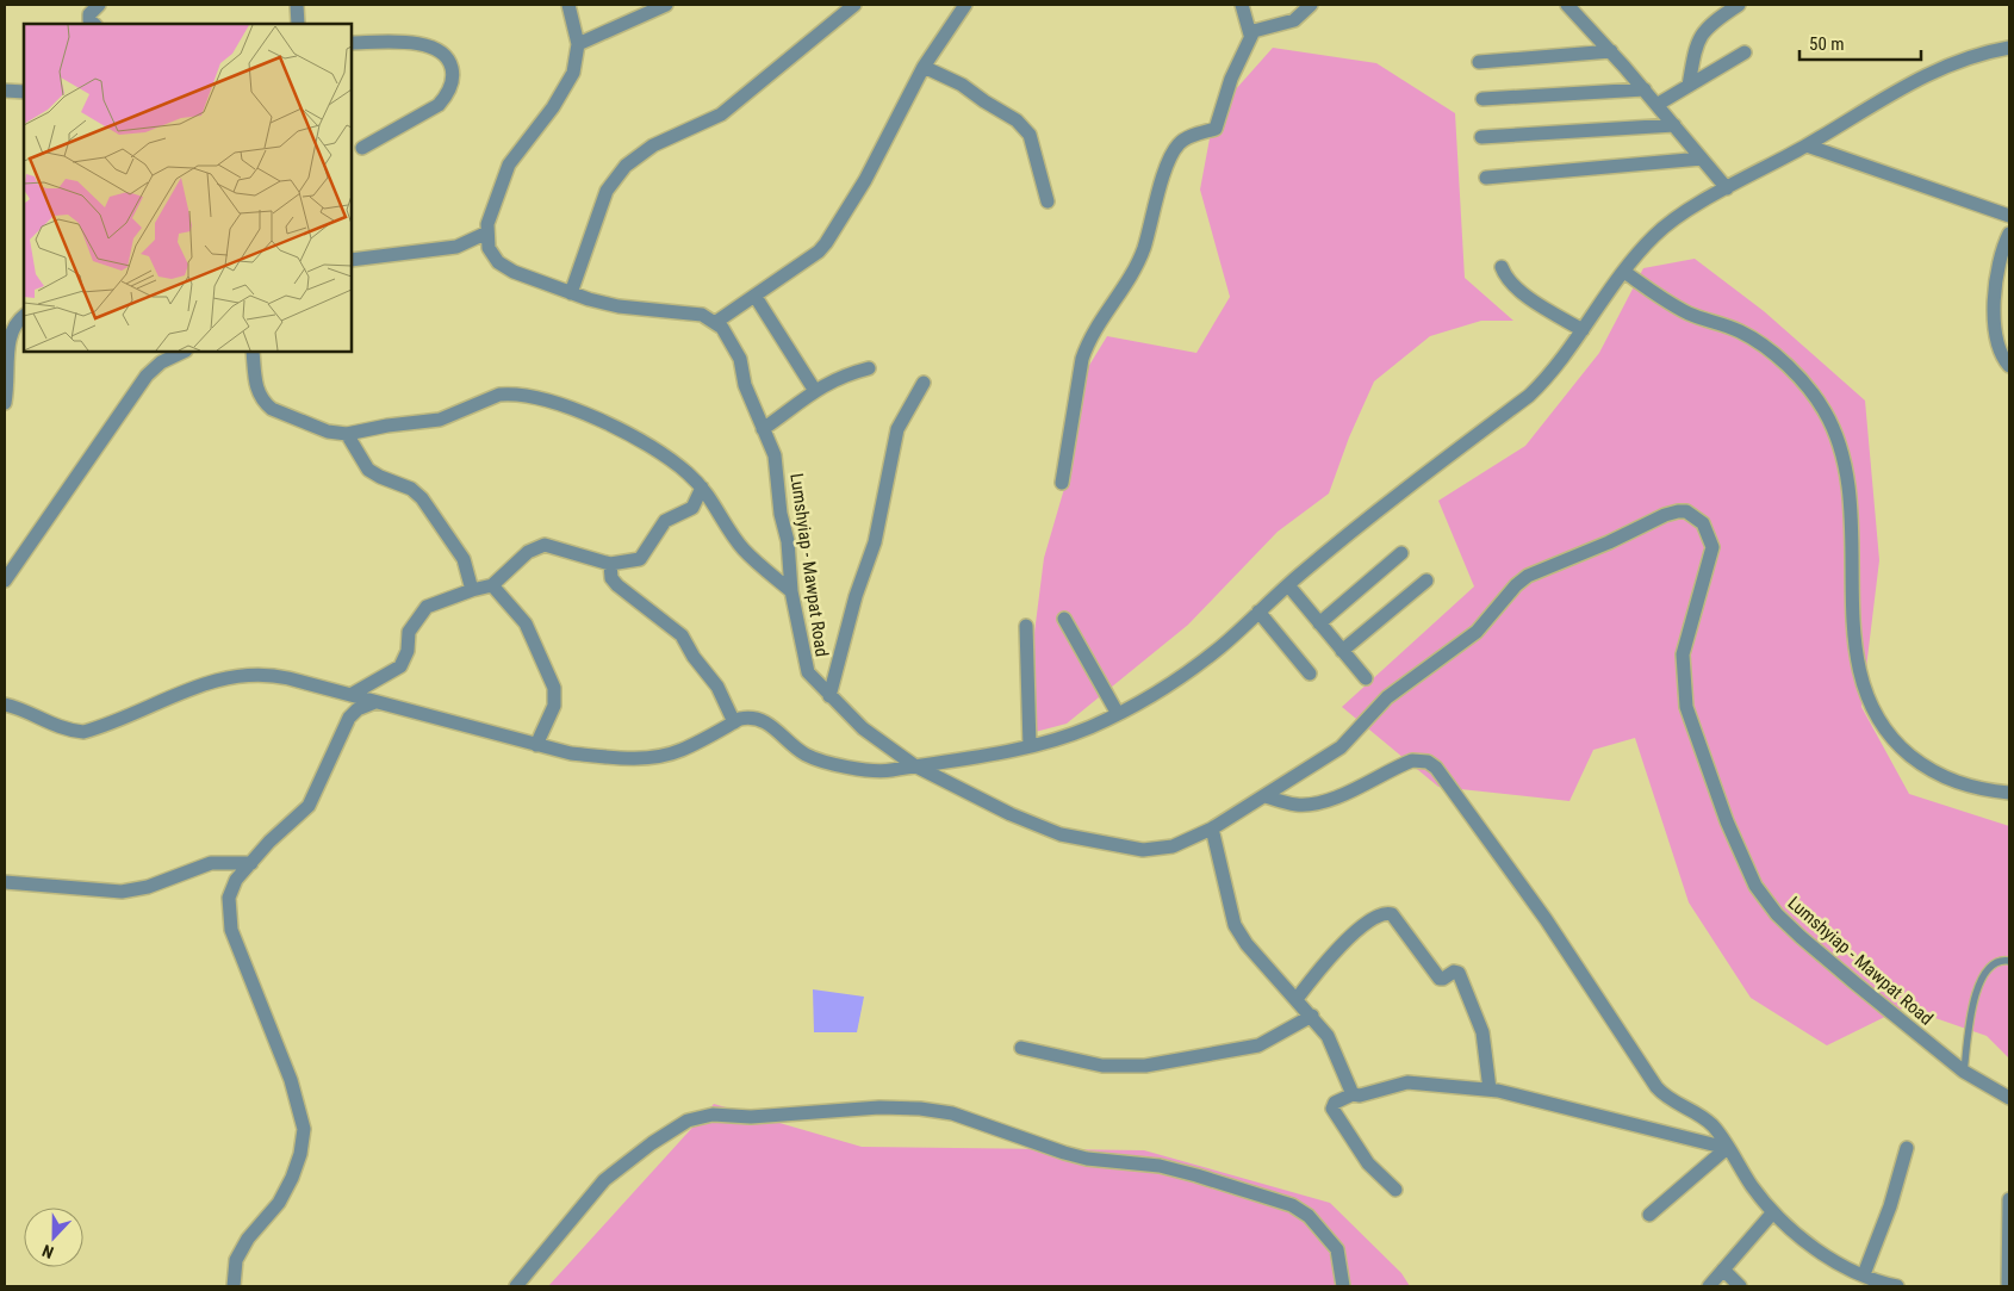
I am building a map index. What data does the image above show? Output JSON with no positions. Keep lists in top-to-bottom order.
{
  "streets": {
    "street": ["Lumshyiap - Mawpat Road"]
  },
  "scale_bar": "50 m",
  "north": "bottom"
}
